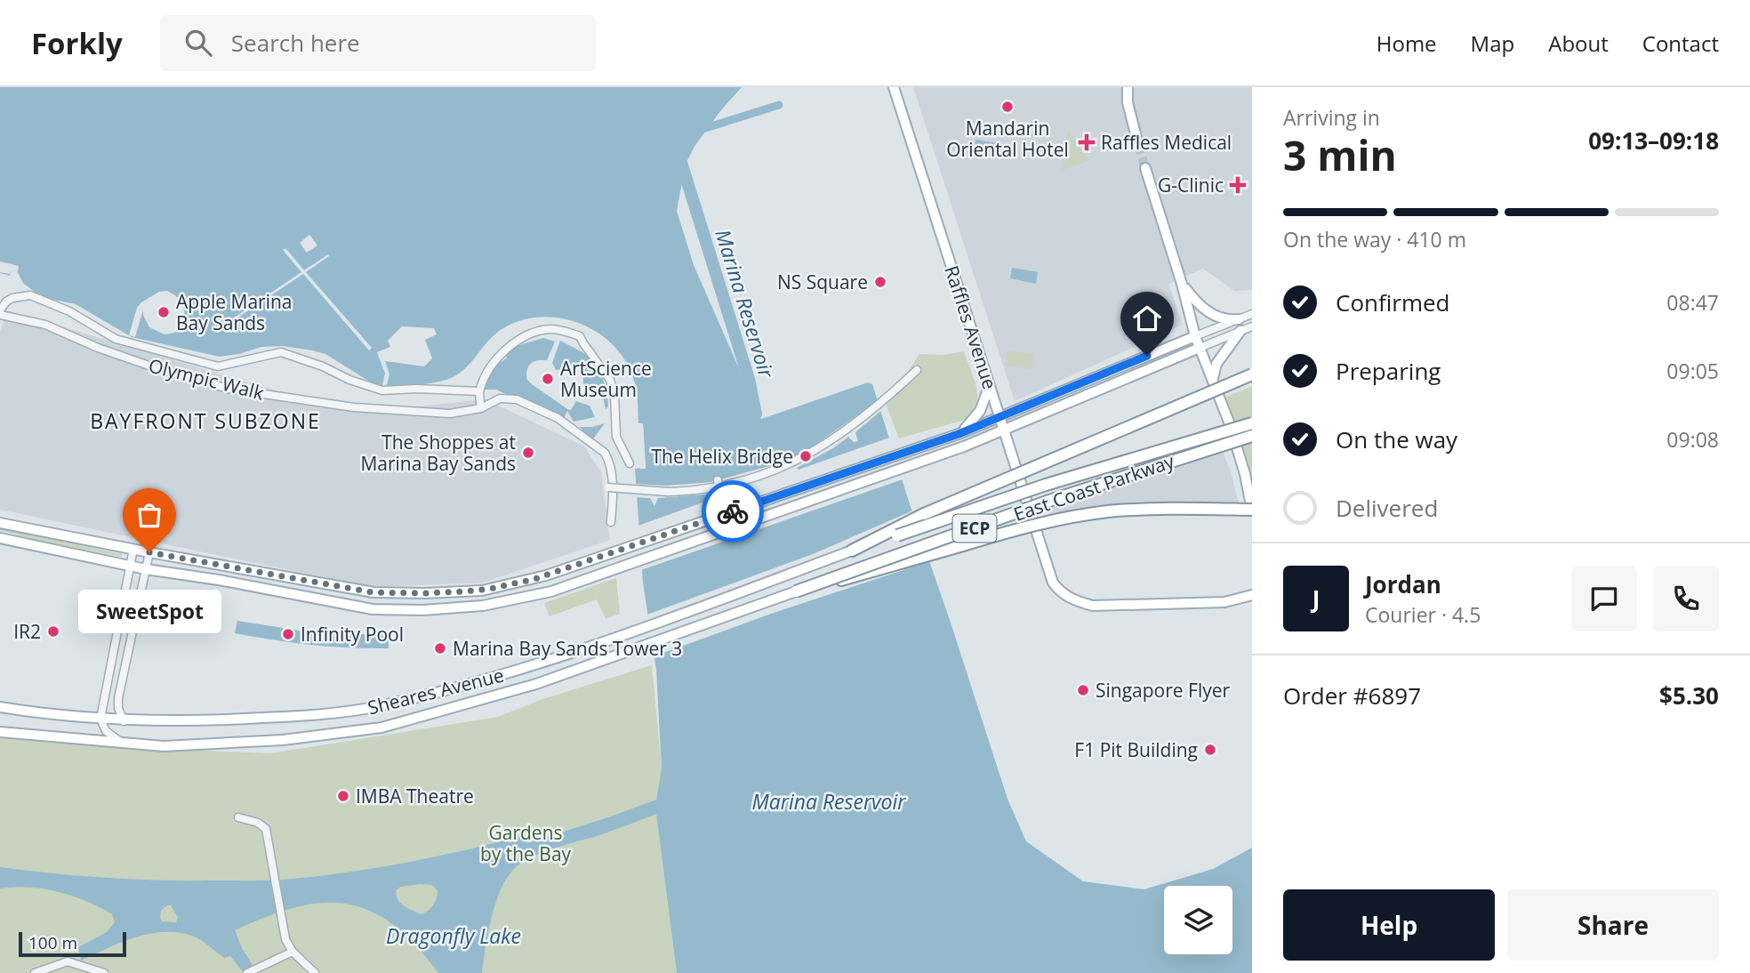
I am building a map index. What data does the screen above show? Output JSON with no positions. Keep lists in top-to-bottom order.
{
  "streets": {
    "highway": ["East Coast Parkway", "ECP"],
    "main road": ["Raffles Avenue", "Sheares Avenue"],
    "street": ["Olympic Walk"]
  },
  "crossings": [
    ["East Coast Parkway", "Sheares Avenue"]
  ],
  "districts": ["BAYFRONT SUBZONE"],
  "water": ["Marina Reservoir", "Dragonfly Lake"],
  "parks": ["Gardens by the Bay"],
  "places": {
    "other": [
      "Mandarin Oriental Hotel",
      "NS Square",
      "Apple Marina Bay Sands",
      "ArtScience Museum",
      "The Shoppes at Marina Bay Sands",
      "The Helix Bridge",
      "SweetSpot",
      "IR2",
      "Infinity Pool",
      "Marina Bay Sands Tower 3",
      "Singapore Flyer",
      "F1 Pit Building",
      "IMBA Theatre"
    ],
    "health": ["Raffles Medical", "G-Clinic"]
  },
  "scale_bar": "100 m",
  "page": {
    "header": "Forkly",
    "search": "Search here",
    "nav": [
      "Home",
      "Map",
      "About",
      "Contact"
    ],
    "heading": ["3 min", "Arriving in", "09:13–09:18"],
    "panel": [
      "Jordan",
      "Courier · 4.5",
      "Order #6897",
      "$5.30"
    ],
    "bar": "On the way · 410 m",
    "list": [
      ["Confirmed", "08:47"],
      ["Preparing", "09:05"],
      ["On the way", "09:08"],
      "Delivered"
    ],
    "round": "J",
    "bubble": "SweetSpot",
    "buttons": ["Help", "Share"],
    "scale": "100 m"
  }
}
